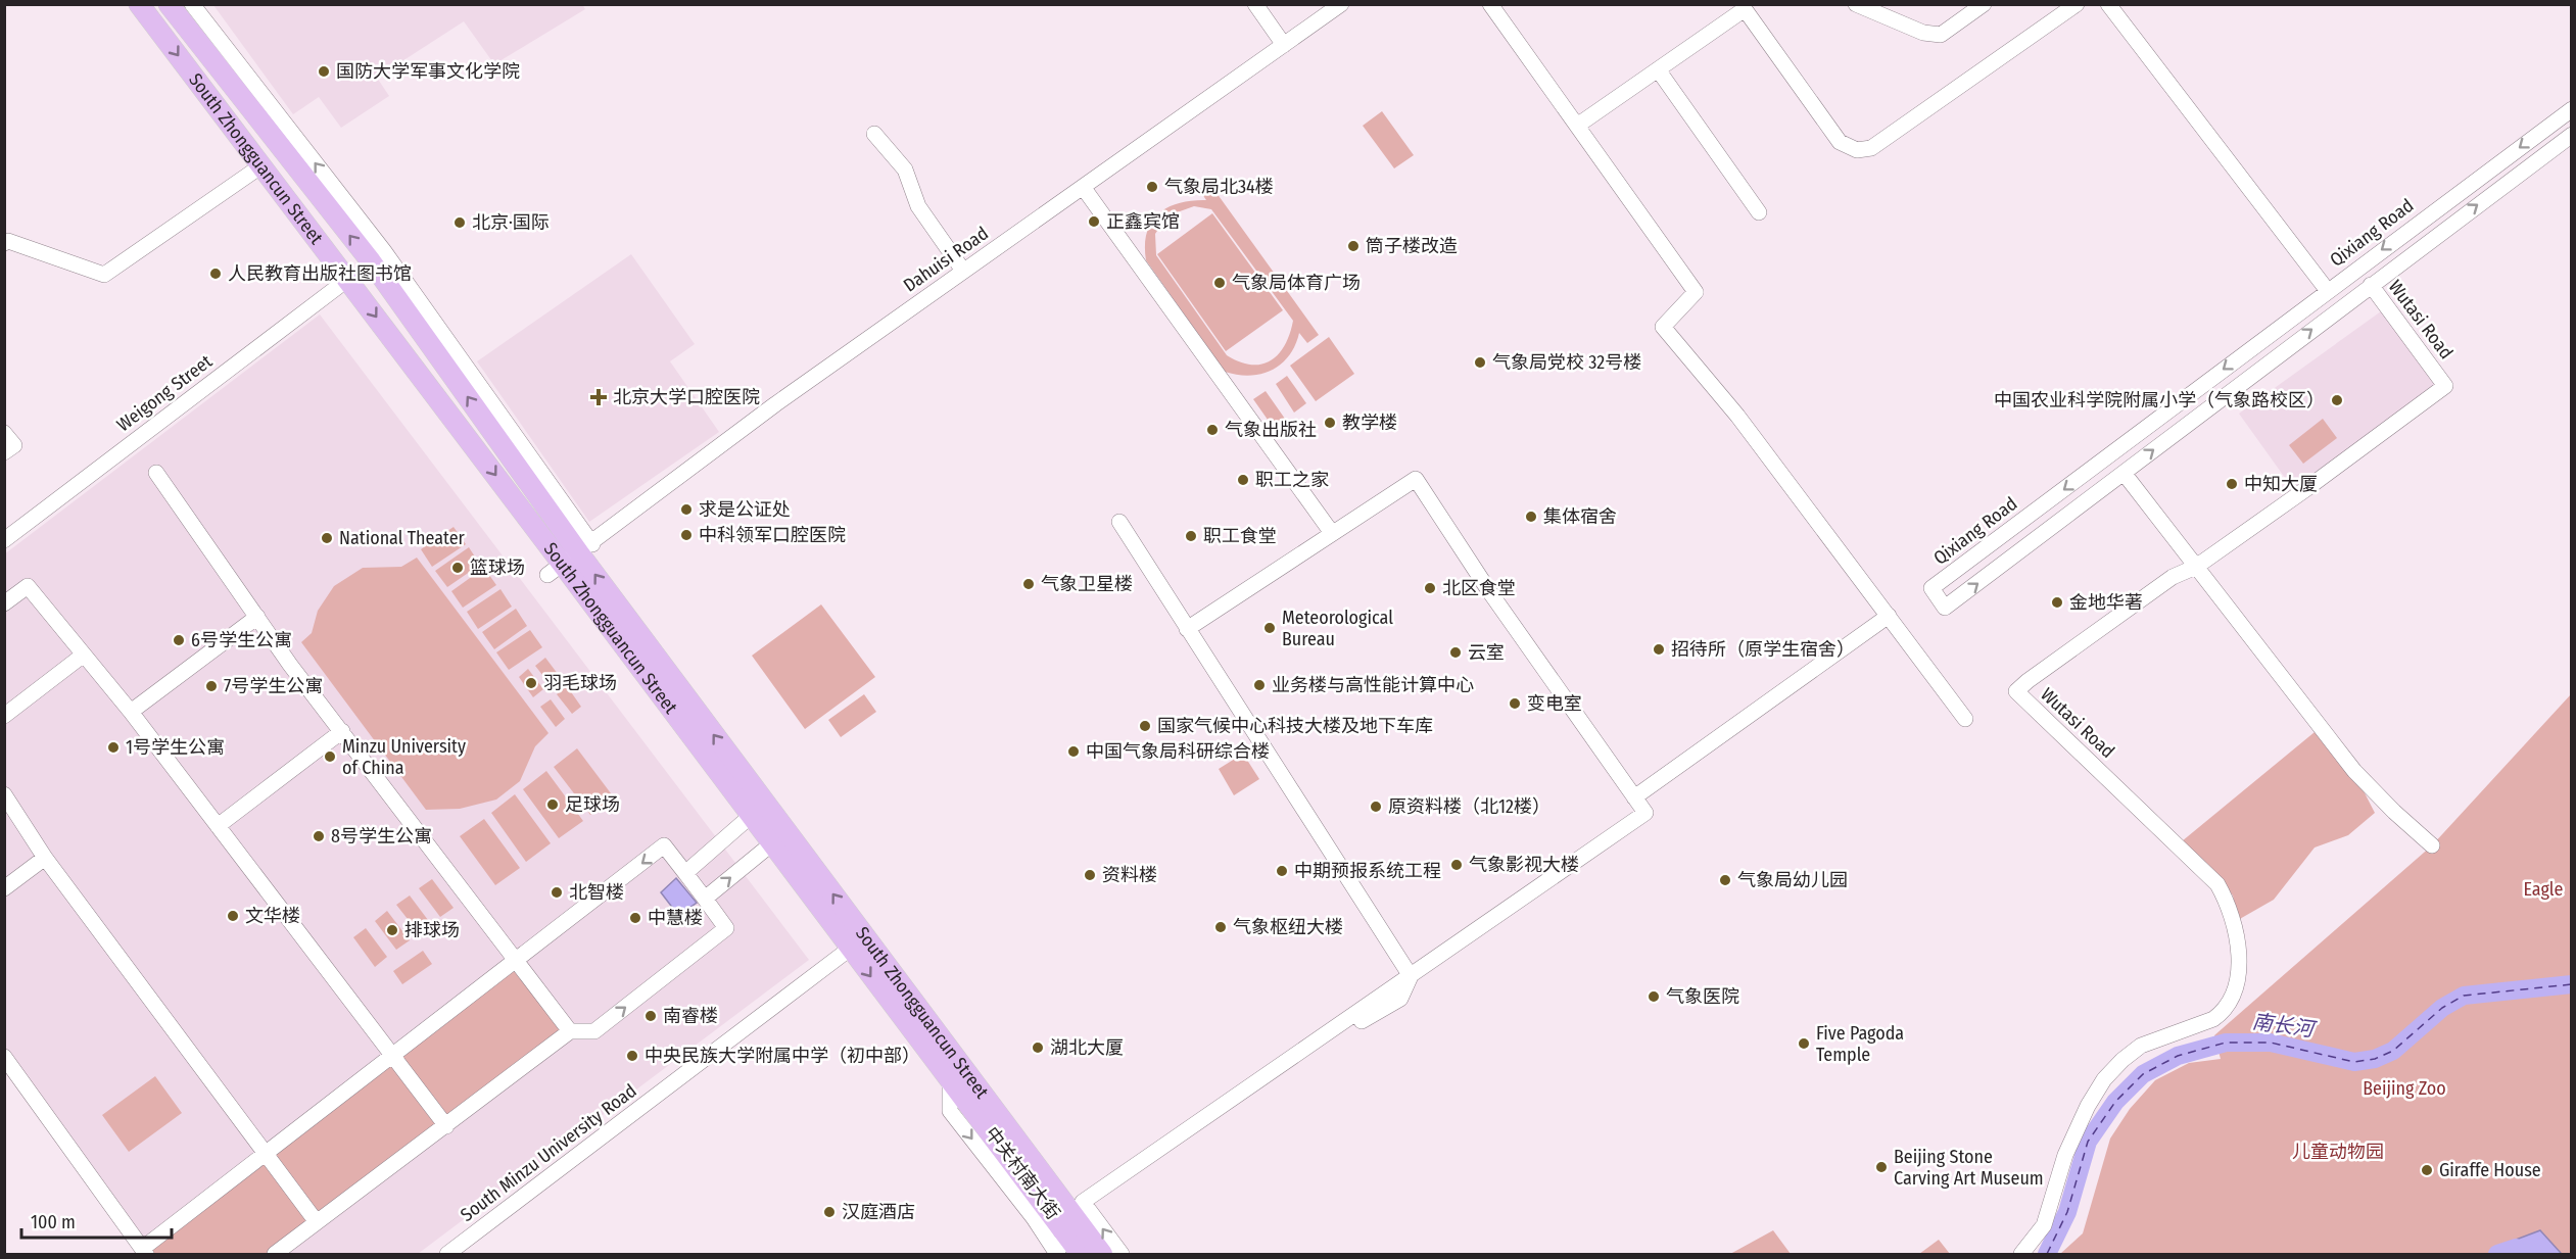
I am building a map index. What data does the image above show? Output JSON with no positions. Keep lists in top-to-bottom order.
{
  "streets": {
    "main road": ["South Zhongguancun Street"],
    "street": [
      "Qixiang Road",
      "Dahuisi Road",
      "Wutasi Road",
      "Weigong Street",
      "South Minzu University Road",
      "中关村南大街"
    ]
  },
  "crossings": [
    ["South Zhongguancun Street", "Dahuisi Road"],
    ["South Zhongguancun Street", "Weigong Street"],
    ["South Zhongguancun Street", "South Minzu University Road"],
    ["South Zhongguancun Street", "中关村南大街"],
    ["Qixiang Road", "Wutasi Road"]
  ],
  "one_way": ["中关村南大街"],
  "water": ["南长河"],
  "parks": ["Eagle", "Beijing Zoo", "儿童动物园"],
  "places": {
    "other": [
      "国防大学军事文化学院",
      "气象局北34楼",
      "正鑫宾馆",
      "北京·国际",
      "筒子楼改造",
      "人民教育出版社图书馆",
      "气象局体育广场",
      "气象局党校 32号楼",
      "中国农业科学院附属小学（气象路校区）",
      "教学楼",
      "气象出版社",
      "职工之家",
      "中知大厦",
      "求是公证处",
      "集体宿舍",
      "中科领军口腔医院",
      "职工食堂",
      "National Theater",
      "篮球场",
      "气象卫星楼",
      "北区食堂",
      "金地华著",
      "Meteorological Bureau",
      "6号学生公寓",
      "招待所（原学生宿舍）",
      "云室",
      "羽毛球场",
      "业务楼与高性能计算中心",
      "7号学生公寓",
      "变电室",
      "国家气候中心科技大楼及地下车库",
      "1号学生公寓",
      "中国气象局科研综合楼",
      "Minzu University of China",
      "足球场",
      "原资料楼（北12楼）",
      "8号学生公寓",
      "气象影视大楼",
      "中期预报系统工程",
      "资料楼",
      "气象局幼儿园",
      "北智楼",
      "文华楼",
      "中慧楼",
      "气象枢纽大楼",
      "排球场",
      "气象医院",
      "南睿楼",
      "Five Pagoda Temple",
      "湖北大厦",
      "中央民族大学附属中学（初中部）",
      "Beijing Stone Carving Art Museum",
      "Giraffe House",
      "汉庭酒店"
    ],
    "health": ["北京大学口腔医院"]
  },
  "scale_bar": "100 m"
}
